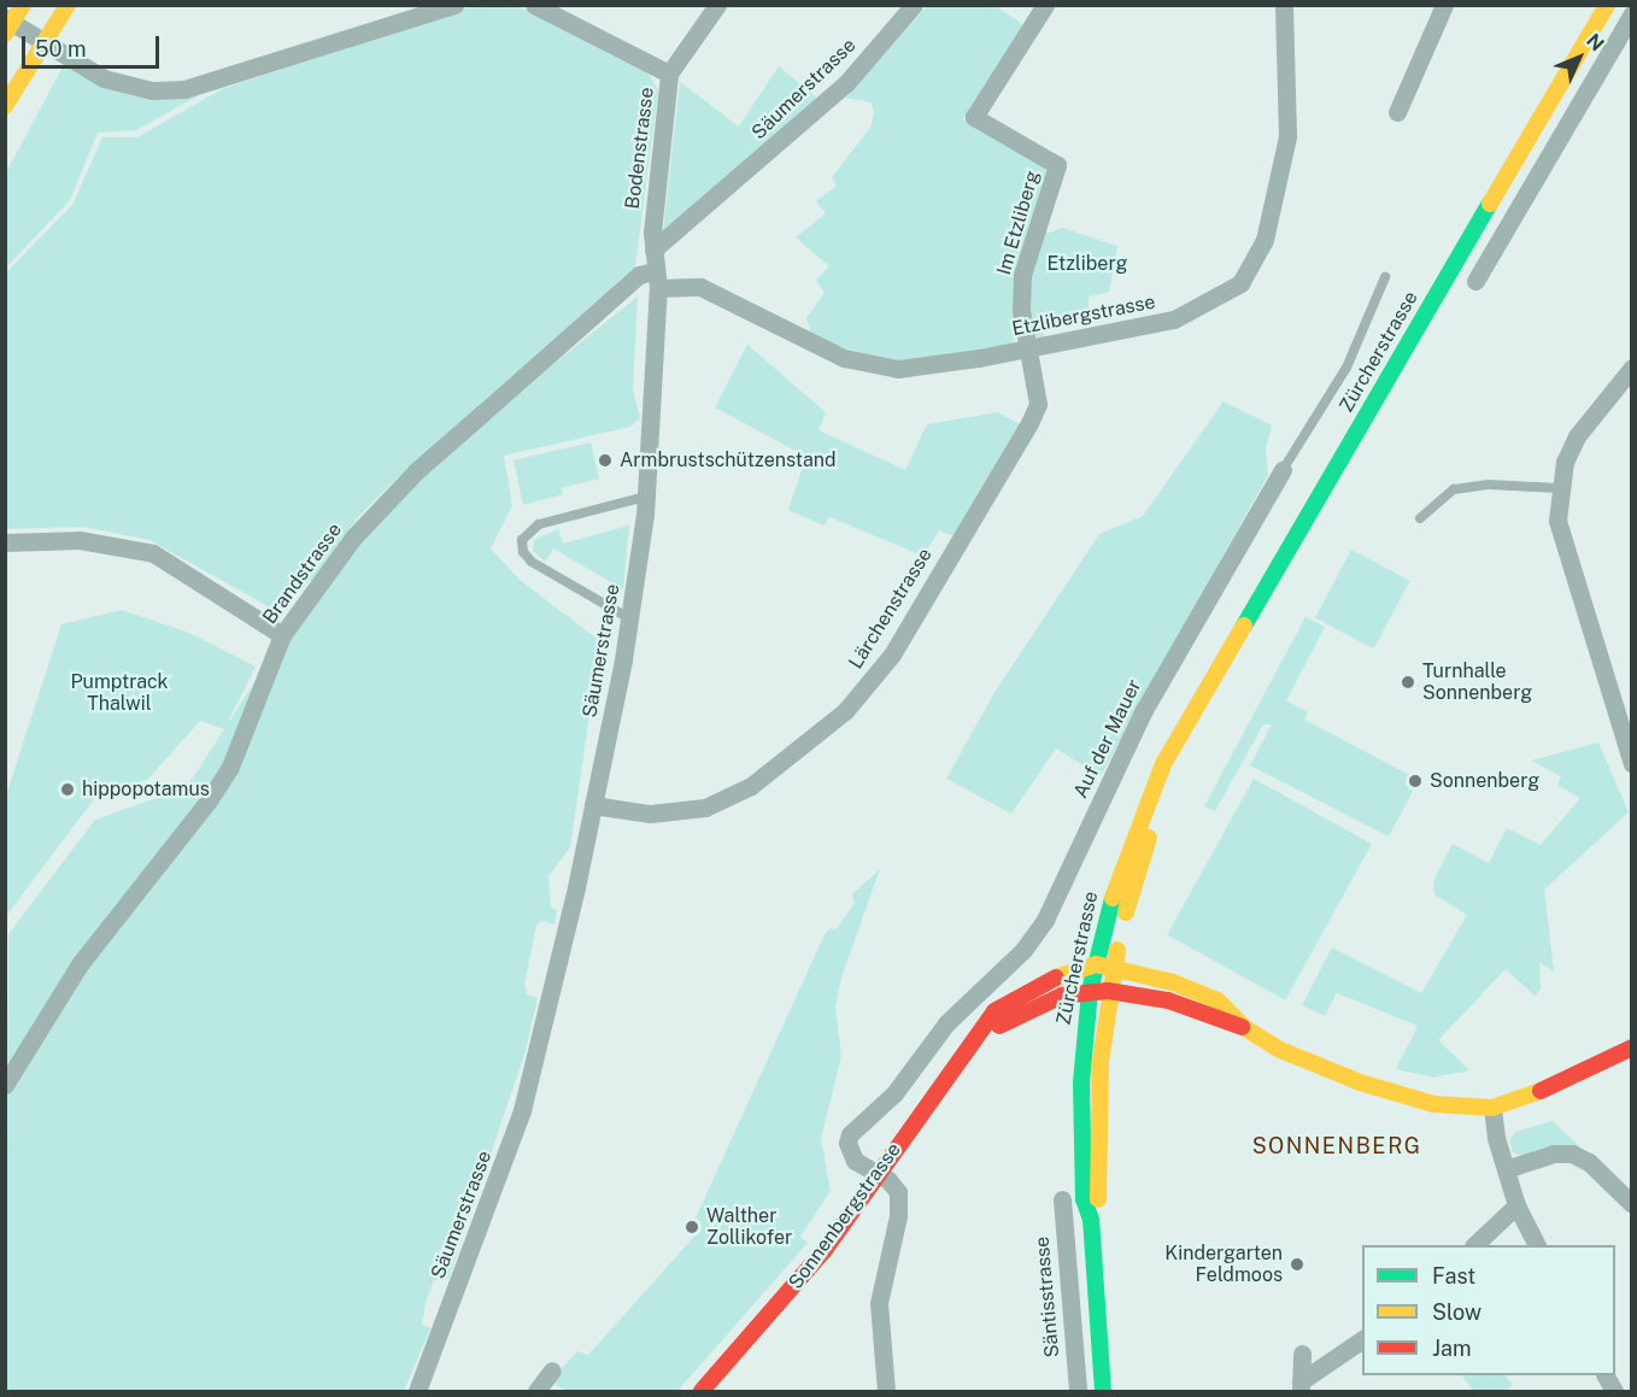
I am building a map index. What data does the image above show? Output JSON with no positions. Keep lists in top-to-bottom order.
{
  "streets": {
    "main road": ["Zürcherstrasse", "Sonnenbergstrasse"],
    "street": [
      "Säumerstrasse",
      "Bodenstrasse",
      "Im Etzliberg",
      "Etzlibergstrasse",
      "Brandstrasse",
      "Lärchenstrasse",
      "Auf der Mauer",
      "Säntisstrasse"
    ]
  },
  "crossings": [
    ["Säumerstrasse", "Bodenstrasse"],
    ["Säumerstrasse", "Etzlibergstrasse"],
    ["Säumerstrasse", "Brandstrasse"],
    ["Säumerstrasse", "Lärchenstrasse"],
    ["Im Etzliberg", "Etzlibergstrasse"],
    ["Im Etzliberg", "Lärchenstrasse"],
    ["Etzlibergstrasse", "Brandstrasse"],
    ["Etzlibergstrasse", "Lärchenstrasse"],
    ["Zürcherstrasse", "Sonnenbergstrasse"],
    ["Auf der Mauer", "Sonnenbergstrasse"]
  ],
  "districts": ["SONNENBERG"],
  "parks": ["Etzliberg", "Pumptrack Thalwil"],
  "places": [
    "Armbrustschützenstand",
    "Turnhalle Sonnenberg",
    "Sonnenberg",
    "hippopotamus",
    "Walther Zollikofer",
    "Kindergarten Feldmoos"
  ],
  "legend": ["Fast", "Slow", "Jam"],
  "scale_bar": "50 m",
  "north": "top right"
}
